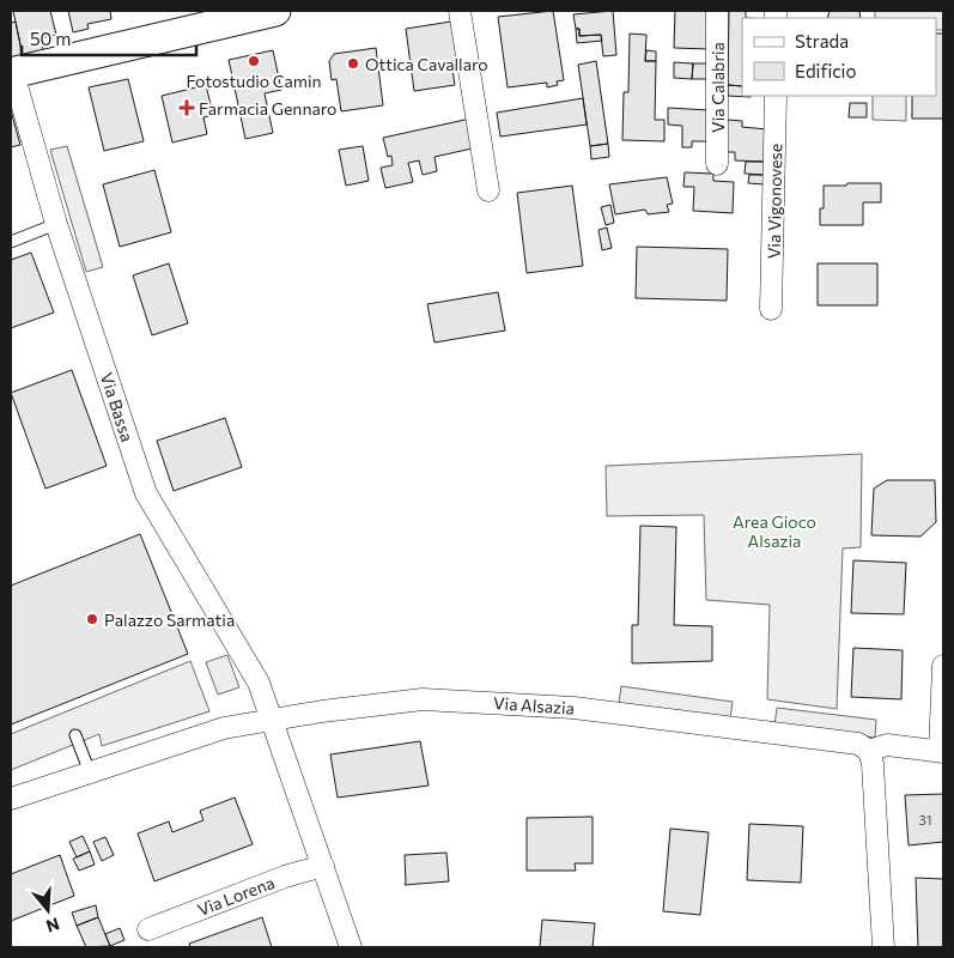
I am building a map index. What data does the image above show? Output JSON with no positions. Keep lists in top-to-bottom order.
{
  "streets": {
    "street": [
      "Via Calabria",
      "Via Vigonovese",
      "Via Bassa",
      "Via Alsazia",
      "Via Lorena"
    ]
  },
  "crossings": [
    ["Via Bassa", "Via Alsazia"]
  ],
  "parks": ["Area Gioco Alsazia"],
  "places": {
    "other": ["Fotostudio Camin", "Ottica Cavallaro", "Palazzo Sarmatia"],
    "health": ["Farmacia Gennaro"]
  },
  "house_numbers": ["31"],
  "legend": ["Strada", "Edificio"],
  "scale_bar": "50 m",
  "north": "bottom"
}
